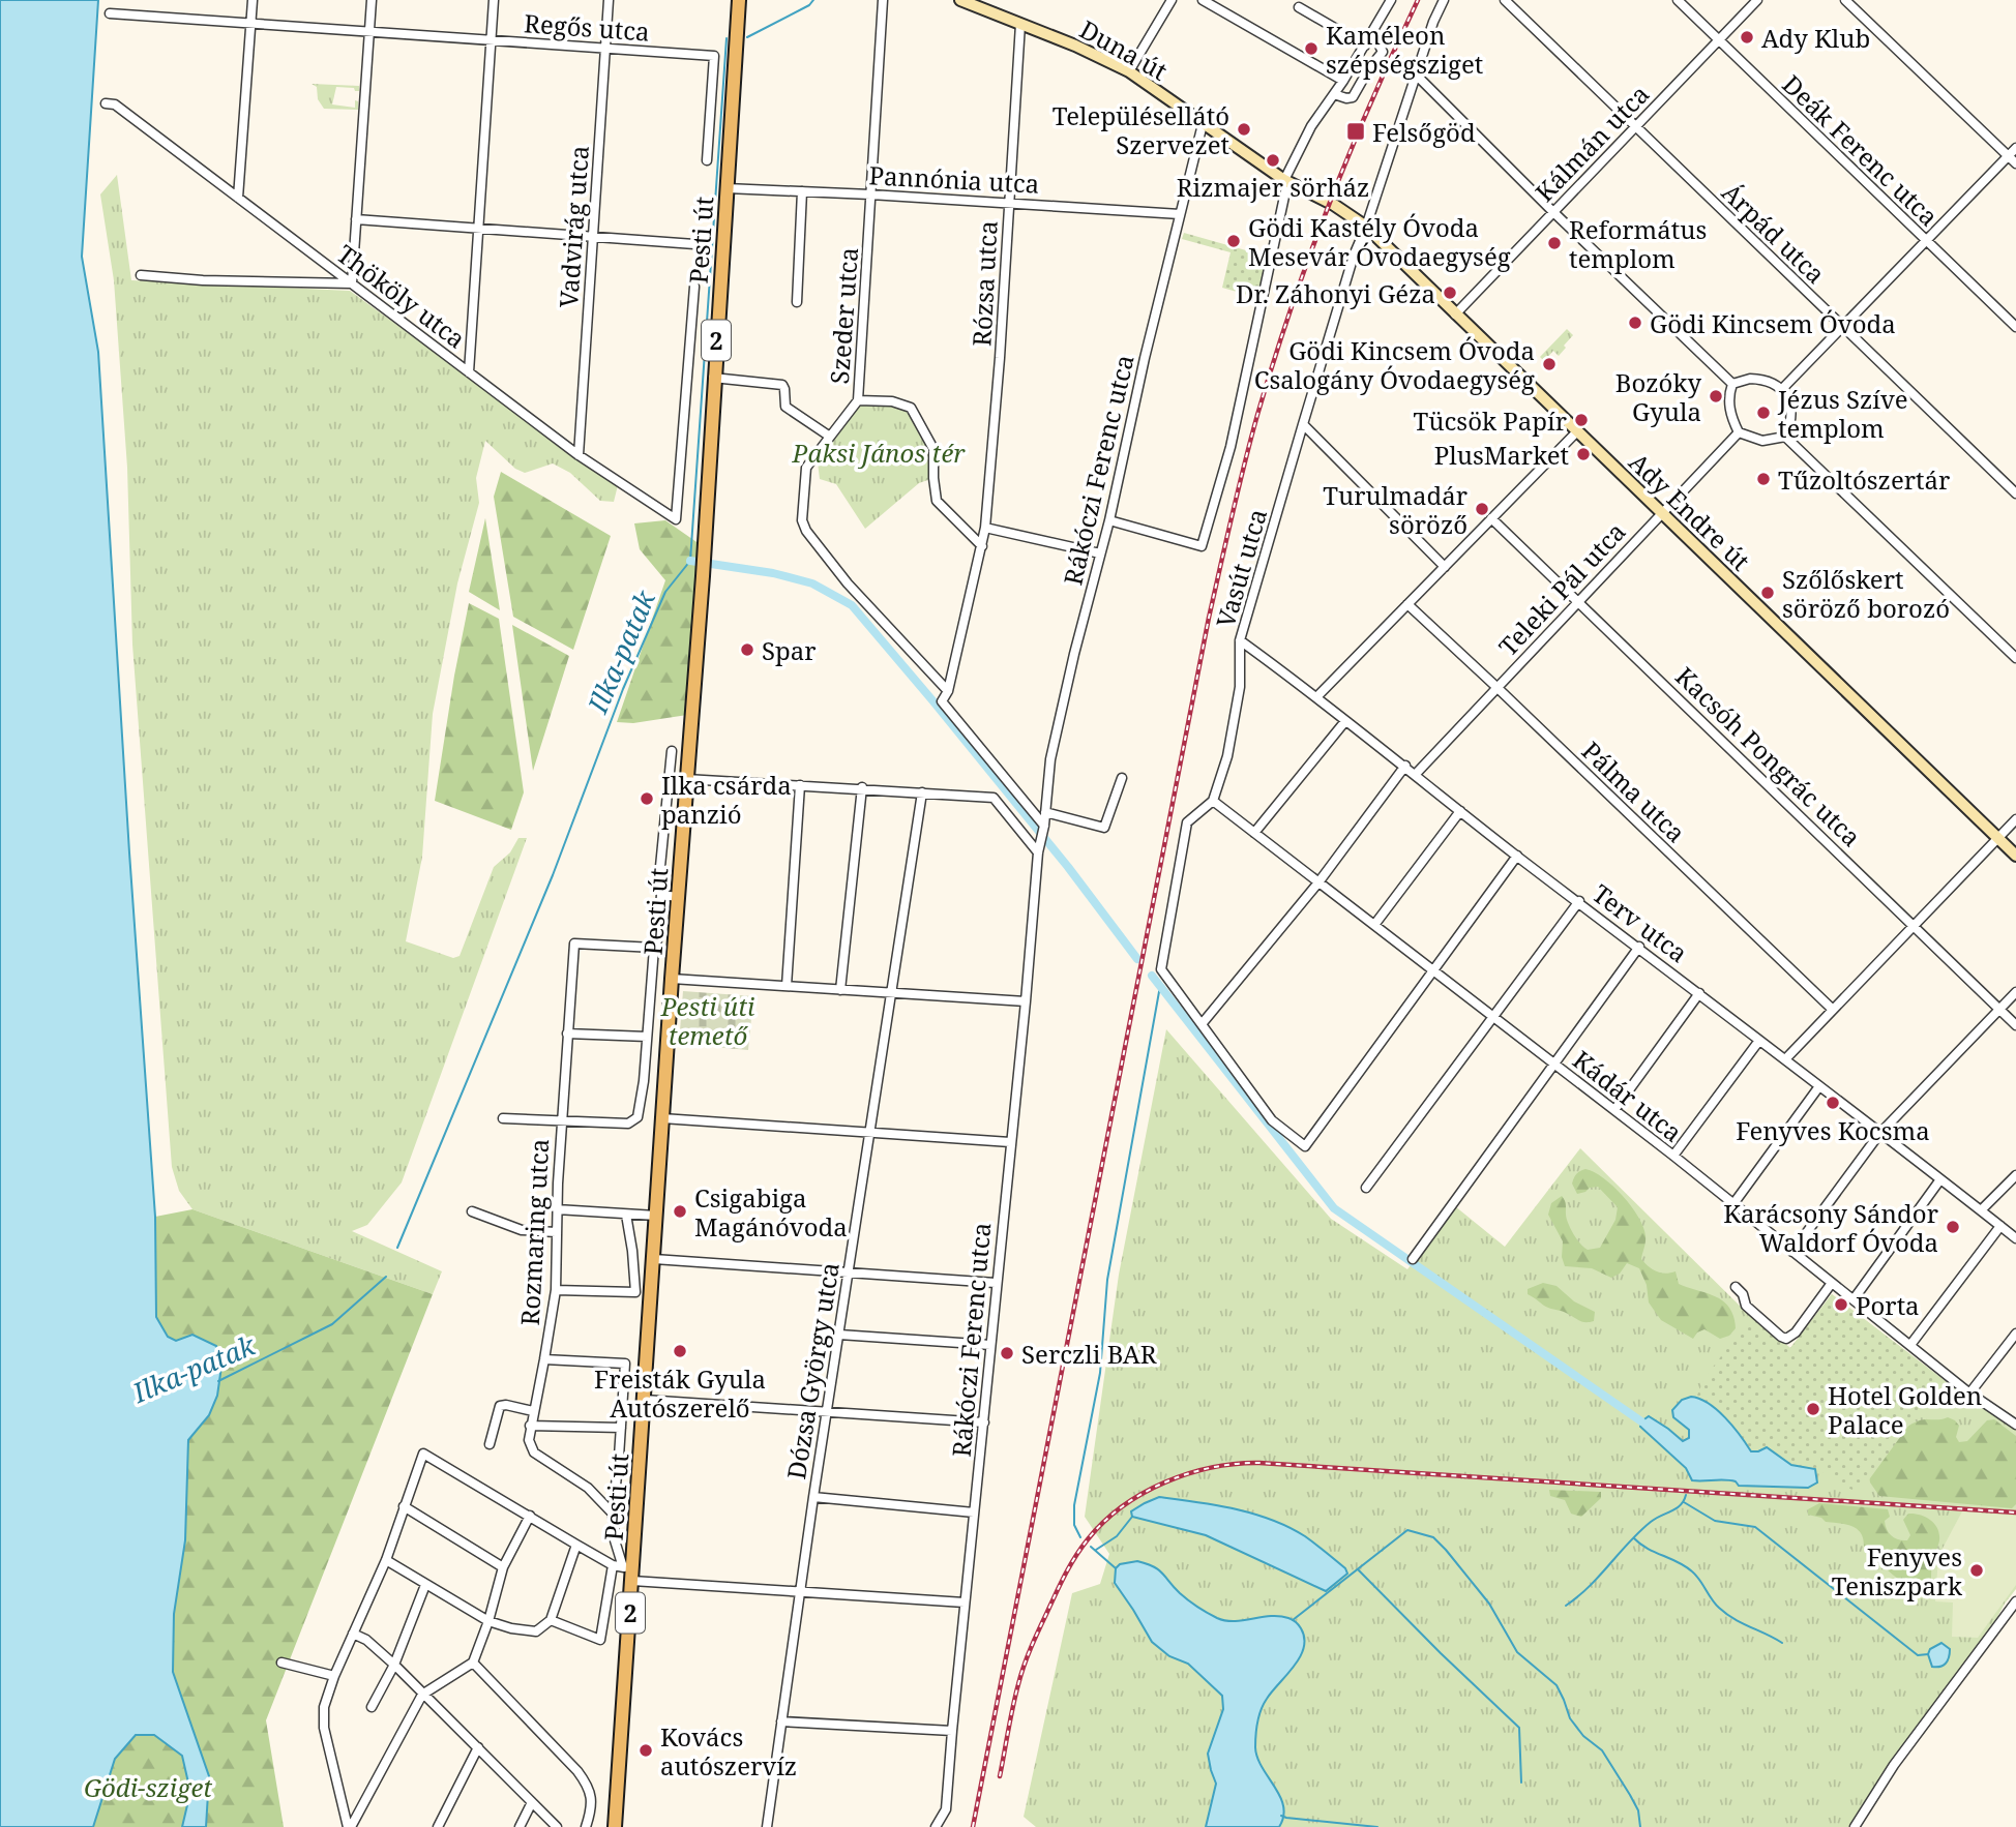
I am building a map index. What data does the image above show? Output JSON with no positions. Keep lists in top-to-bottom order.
{
  "streets": {
    "main road": ["Pesti út", "2"],
    "street": [
      "Regős utca",
      "Duna út",
      "Kálmán utca",
      "Deák Ferenc utca",
      "Pannónia utca",
      "Vadvirág utca",
      "Árpád utca",
      "Rózsa utca",
      "Thököly utca",
      "Szeder utca",
      "Rákóczi Ferenc utca",
      "Ady Endre út",
      "Vasút utca",
      "Teleki Pál utca",
      "Kacsóh Pongrác utca",
      "Pálma utca",
      "Terv utca",
      "Kádár utca",
      "Rozmaring utca",
      "Dózsa György utca"
    ]
  },
  "crossings": [
    ["Regős utca", "Vadvirág utca"],
    ["Duna út", "Rózsa utca"],
    ["Duna út", "Rákóczi Ferenc utca"],
    ["Duna út", "Ady Endre út"],
    ["Kálmán utca", "Deák Ferenc utca"],
    ["Kálmán utca", "Árpád utca"],
    ["Kálmán utca", "Ady Endre út"],
    ["Pannónia utca", "Pesti út"],
    ["Pannónia utca", "Rózsa utca"],
    ["Pannónia utca", "Szeder utca"],
    ["Pannónia utca", "Rákóczi Ferenc utca"],
    ["Vadvirág utca", "Thököly utca"],
    ["Pesti út", "Rozmaring utca"],
    ["Rózsa utca", "Szeder utca"],
    ["Ady Endre út", "Vasút utca"],
    ["Ady Endre út", "Teleki Pál utca"],
    ["Vasút utca", "Terv utca"],
    ["Vasút utca", "Kádár utca"],
    ["Teleki Pál utca", "Kacsóh Pongrác utca"],
    ["Teleki Pál utca", "Pálma utca"],
    ["Teleki Pál utca", "Terv utca"]
  ],
  "water": ["Ilka-patak"],
  "parks": ["Paksi János tér", "Pesti úti temető", "Gödi-sziget"],
  "places": {
    "other": [
      "Ady Klub",
      "Kaméleon szépségsziget",
      "Településellátó Szervezet",
      "Rizmajer sörház",
      "Gödi Kastély Óvoda Mesevár Óvodaegység",
      "Református templom",
      "Dr. Záhonyi Géza",
      "Gödi Kincsem Óvoda",
      "Gödi Kincsem Óvoda Csalogány Óvodaegység",
      "Bozóky Gyula",
      "Jézus Szíve templom",
      "Tücsök Papír",
      "PlusMarket",
      "Tűzoltószertár",
      "Turulmadár söröző",
      "Szőlőskert söröző borozó",
      "Spar",
      "Ilka csárda panzió",
      "Fenyves Kocsma",
      "Csigabiga Magánóvoda",
      "Karácsony Sándor Waldorf Óvoda",
      "Porta",
      "Freisták Gyula Autószerelő",
      "Serczli BAR",
      "Hotel Golden Palace",
      "Fenyves Teniszpark",
      "Kovács autószervíz"
    ],
    "transit": ["Felsőgöd"]
  }
}
